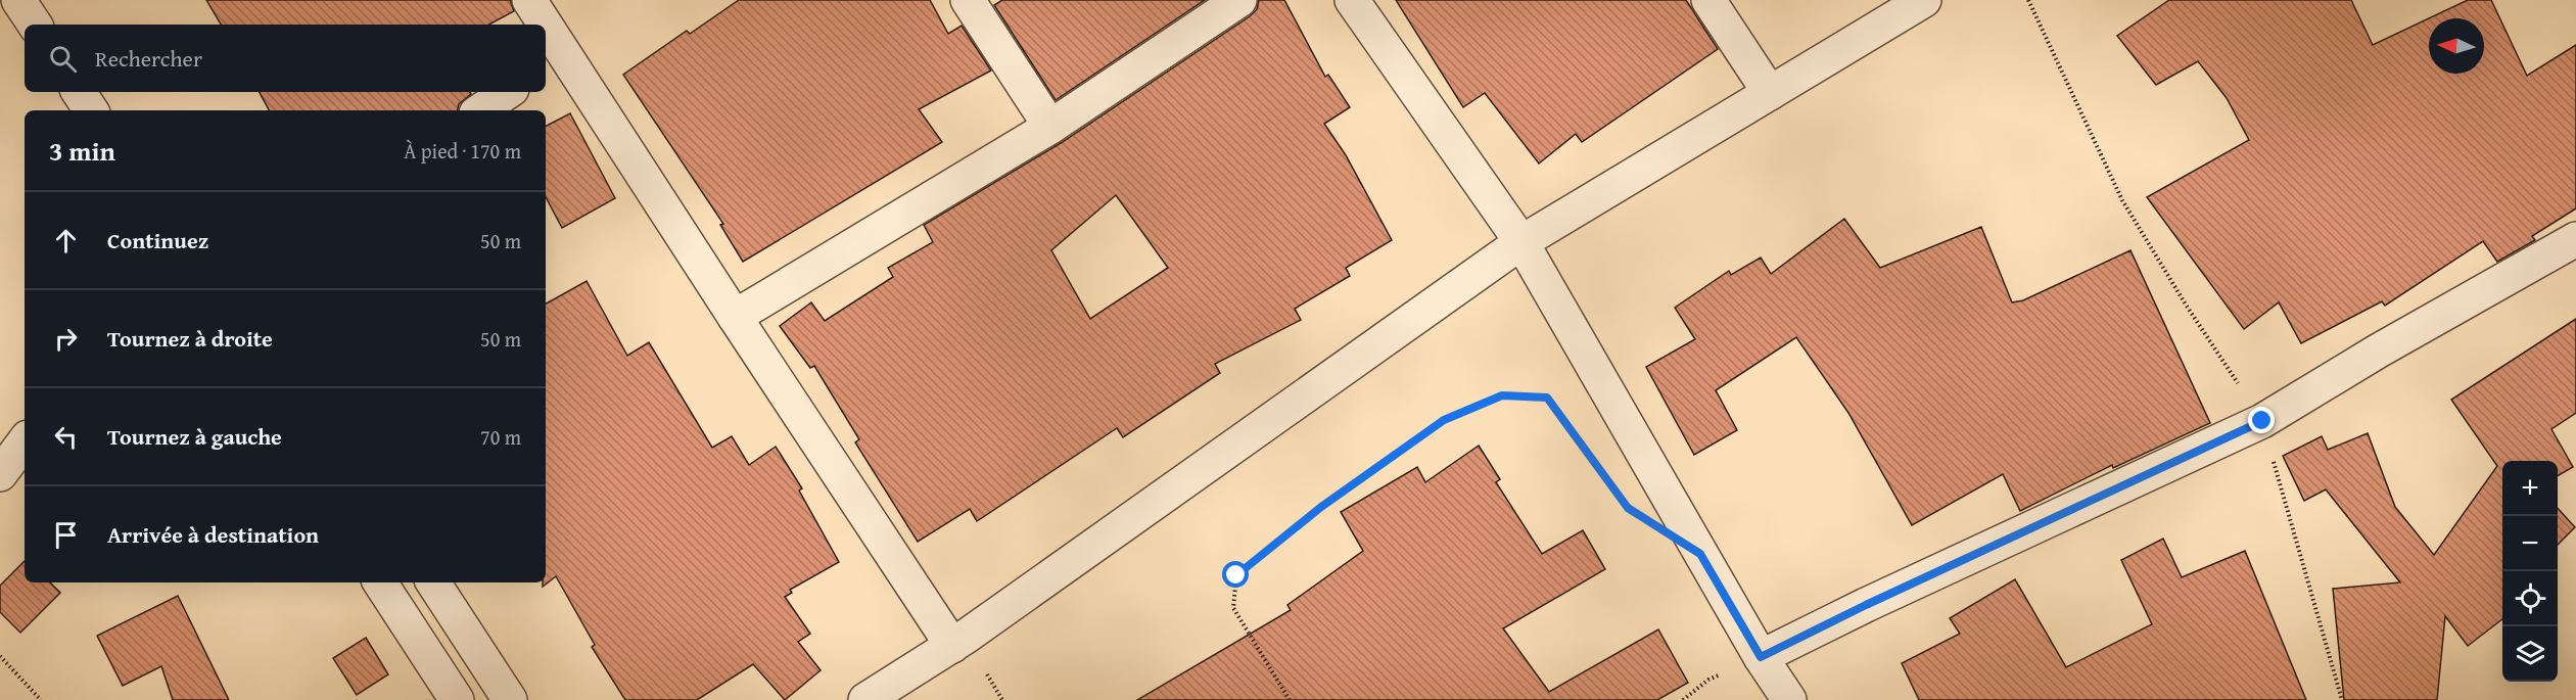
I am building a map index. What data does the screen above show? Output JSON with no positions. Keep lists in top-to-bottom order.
{
  "north": "left",
  "page": {
    "search": "Rechercher",
    "heading": ["3 min", "À pied · 170 m"],
    "list": [
      ["Continuez", "50 m"],
      ["Tournez à droite", "50 m"],
      ["Tournez à gauche", "70 m"],
      "Arrivée à destination"
    ],
    "map_buttons": ["+", "−"]
  }
}
